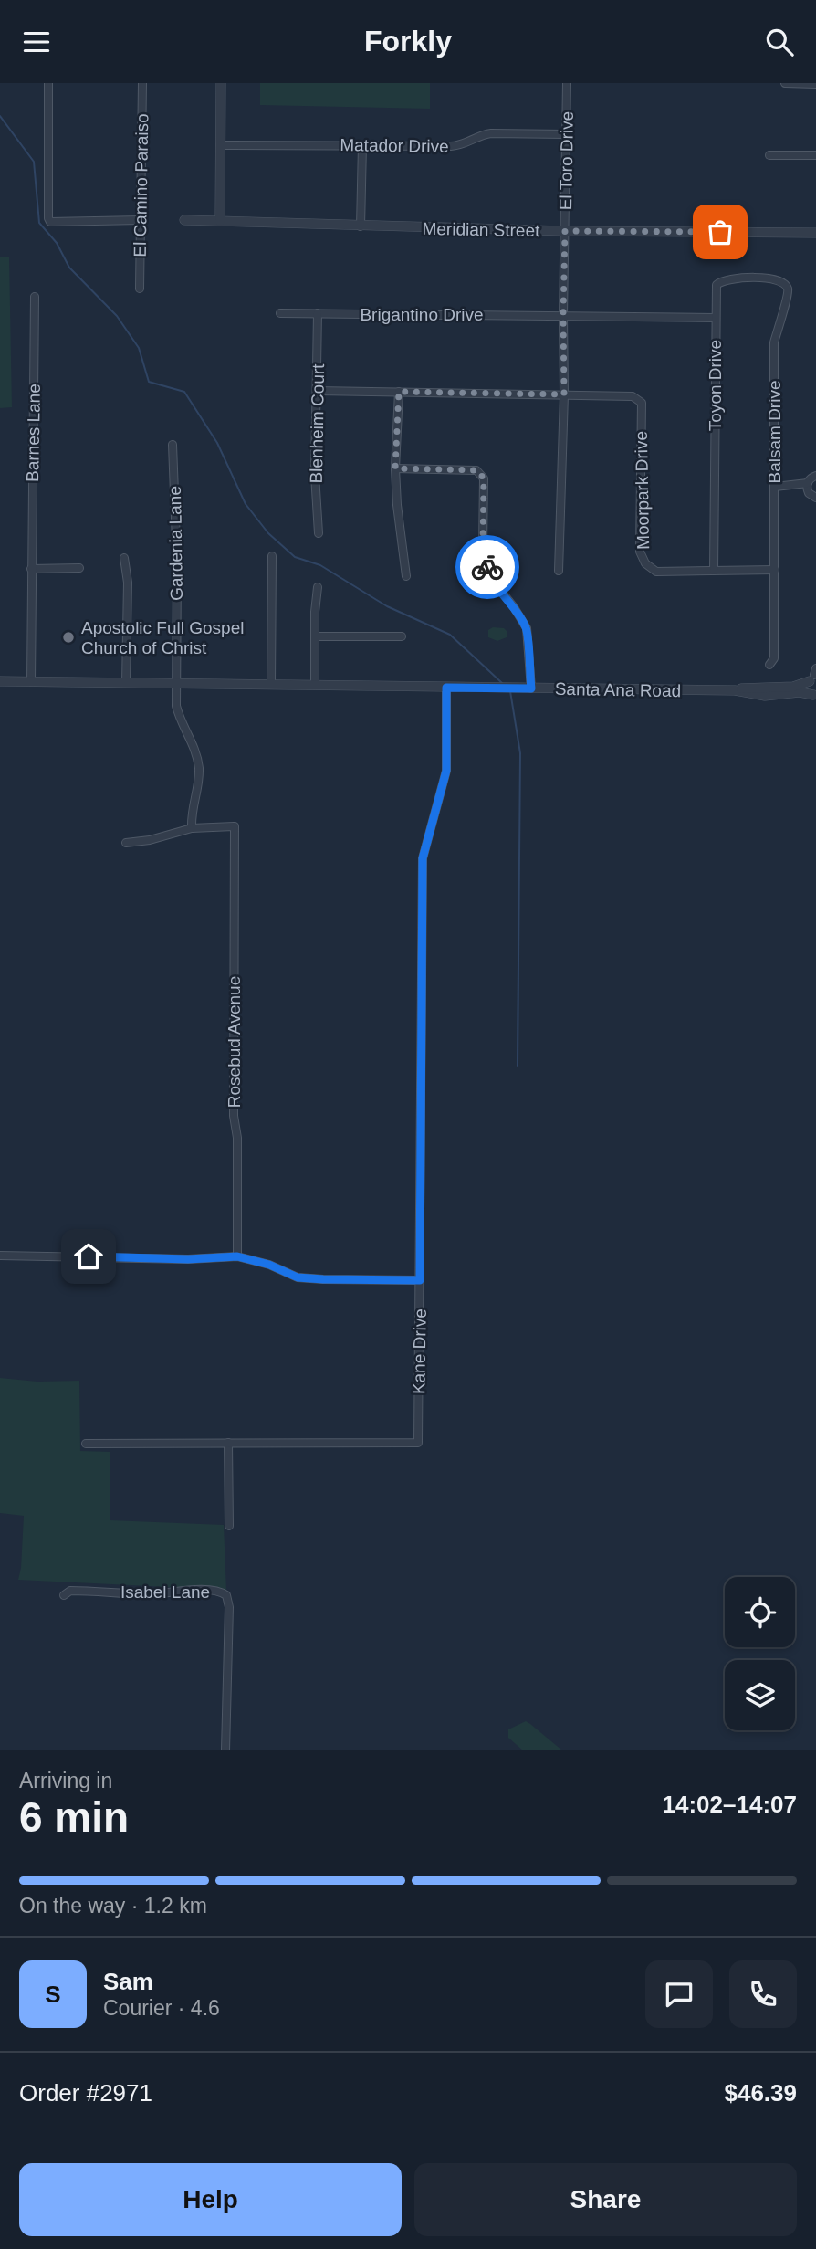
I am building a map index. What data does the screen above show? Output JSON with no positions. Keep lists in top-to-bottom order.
{
  "streets": {
    "street": [
      "Matador Drive",
      "El Toro Drive",
      "El Camino Paraiso",
      "Meridian Street",
      "Brigantino Drive",
      "Toyon Drive",
      "Blenheim Court",
      "Balsam Drive",
      "Barnes Lane",
      "Moorpark Drive",
      "Gardenia Lane",
      "Santa Ana Road",
      "Rosebud Avenue",
      "Kane Drive",
      "Isabel Lane"
    ]
  },
  "crossings": [
    ["Matador Drive", "El Toro Drive"],
    ["El Toro Drive", "Meridian Street"],
    ["El Toro Drive", "Brigantino Drive"],
    ["Brigantino Drive", "Toyon Drive"],
    ["Brigantino Drive", "Blenheim Court"],
    ["Toyon Drive", "Balsam Drive"],
    ["Toyon Drive", "Moorpark Drive"],
    ["Balsam Drive", "Moorpark Drive"],
    ["Barnes Lane", "Santa Ana Road"],
    ["Gardenia Lane", "Santa Ana Road"],
    ["Gardenia Lane", "Rosebud Avenue"],
    ["Santa Ana Road", "Kane Drive"]
  ],
  "places": ["Apostolic Full Gospel Church of Christ"],
  "page": {
    "header": "Forkly",
    "heading": ["6 min", "Arriving in", "14:02–14:07"],
    "panel": [
      "Sam",
      "Courier · 4.6",
      "Order #2971",
      "$46.39"
    ],
    "bar": "On the way · 1.2 km",
    "round": "S",
    "buttons": ["Help", "Share"]
  }
}
